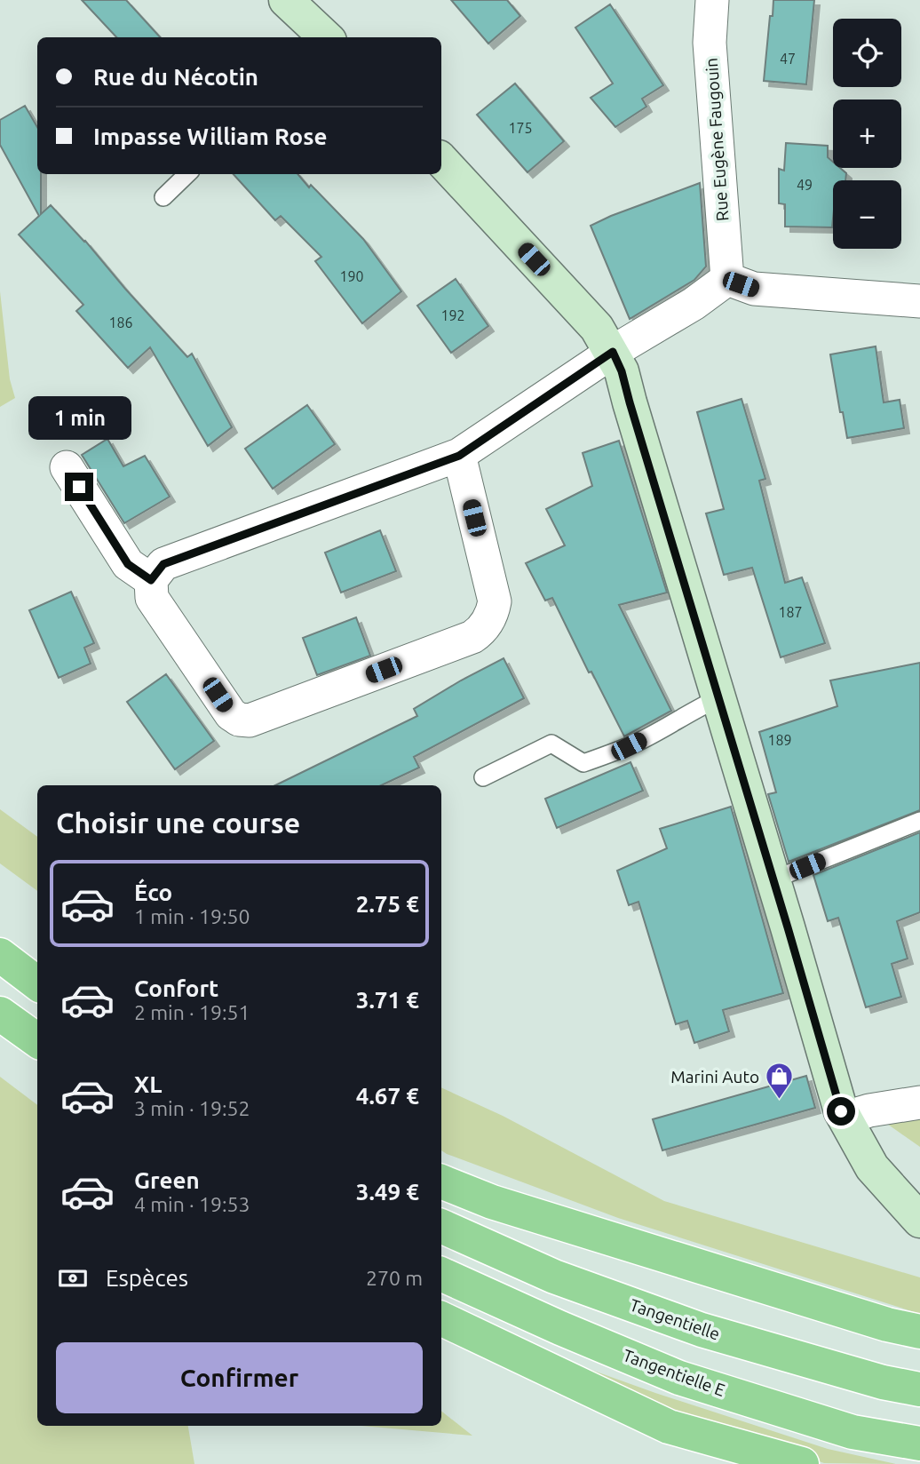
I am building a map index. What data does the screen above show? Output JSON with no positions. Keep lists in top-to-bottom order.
{
  "streets": {
    "main road": ["Tangentielle", "Tangentielle E"],
    "street": ["Rue Eugène Faugouin"]
  },
  "places": {
    "shop": ["Marini Auto"]
  },
  "house_numbers": [
    "47",
    "175",
    "49",
    "190",
    "192",
    "186",
    "187",
    "189"
  ],
  "page": {
    "map_buttons": ["+", "−"],
    "banner": ["Rue du Nécotin", "Impasse William Rose"],
    "bubble": "1 min",
    "heading": "Choisir une course",
    "list": [
      {
        "name": "Éco",
        "note": "1 min · 19:50",
        "value": "2.75 €"
      },
      {
        "name": "Confort",
        "note": "2 min · 19:51",
        "value": "3.71 €"
      },
      {
        "name": "XL",
        "note": "3 min · 19:52",
        "value": "4.67 €"
      },
      {
        "name": "Green",
        "note": "4 min · 19:53",
        "value": "3.49 €"
      }
    ],
    "pay": ["Espèces", "270 m"],
    "buttons": "Confirmer"
  }
}
